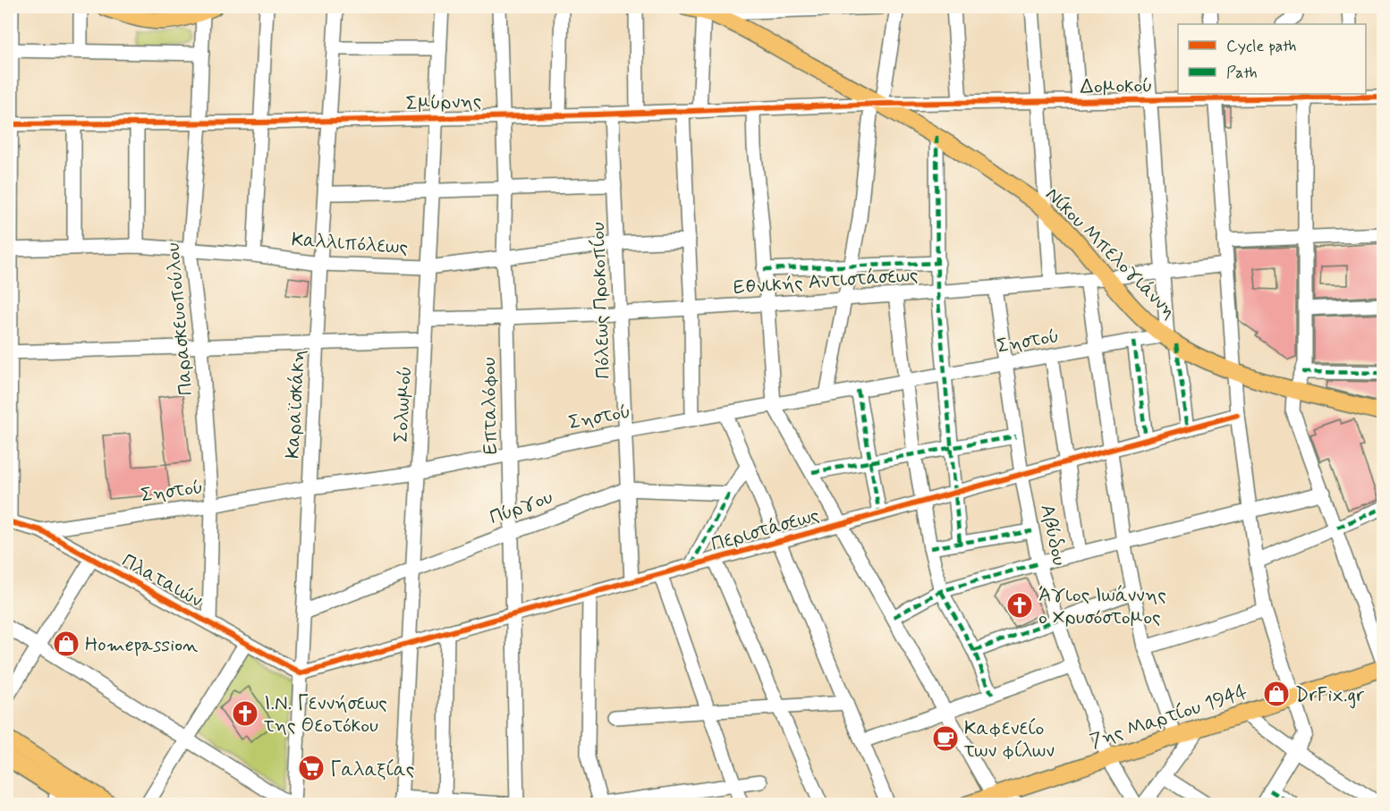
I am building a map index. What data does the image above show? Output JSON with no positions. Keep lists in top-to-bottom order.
{
  "streets": {
    "main road": ["Νίκου Μπελογιάννη", "7ης Μαρτίου 1944"],
    "street": [
      "Δομοκού",
      "Σμύρνης",
      "Καλλιπόλεως",
      "Εθνικής Αντιστάσεως",
      "Πόλεως Προκοπίου",
      "Παρασκευοπούλου",
      "Σηστού",
      "Καραϊσκάκη",
      "Σολωμού",
      "Επταλόφου",
      "Πύργου",
      "Περιστάσεως",
      "Αβύδου",
      "Πλαταιών"
    ]
  },
  "crossings": [
    ["Δομοκού", "Σμύρνης"],
    ["Δομοκού", "Νίκου Μπελογιάννη"],
    ["Σμύρνης", "Νίκου Μπελογιάννη"],
    ["Σμύρνης", "Πόλεως Προκοπίου"],
    ["Σμύρνης", "Παρασκευοπούλου"],
    ["Σμύρνης", "Καραϊσκάκη"],
    ["Σμύρνης", "Σολωμού"],
    ["Σμύρνης", "Επταλόφου"],
    ["Καλλιπόλεως", "Πόλεως Προκοπίου"],
    ["Καλλιπόλεως", "Παρασκευοπούλου"],
    ["Καλλιπόλεως", "Καραϊσκάκη"],
    ["Καλλιπόλεως", "Σολωμού"],
    ["Καλλιπόλεως", "Επταλόφου"],
    ["Νίκου Μπελογιάννη", "Εθνικής Αντιστάσεως"],
    ["Νίκου Μπελογιάννη", "Σηστού"],
    ["Εθνικής Αντιστάσεως", "Πόλεως Προκοπίου"],
    ["Εθνικής Αντιστάσεως", "Σολωμού"],
    ["Εθνικής Αντιστάσεως", "Επταλόφου"],
    ["Εθνικής Αντιστάσεως", "Αβύδου"],
    ["Πόλεως Προκοπίου", "Σηστού"],
    ["Πόλεως Προκοπίου", "Πύργου"],
    ["Πόλεως Προκοπίου", "Περιστάσεως"],
    ["Παρασκευοπούλου", "Σηστού"],
    ["Παρασκευοπούλου", "Πλαταιών"],
    ["Σηστού", "Καραϊσκάκη"],
    ["Σηστού", "Σολωμού"],
    ["Σηστού", "Επταλόφου"],
    ["Σηστού", "Αβύδου"],
    ["Σηστού", "Πλαταιών"],
    ["Καραϊσκάκη", "Πύργου"],
    ["Καραϊσκάκη", "Περιστάσεως"],
    ["Καραϊσκάκη", "Πλαταιών"],
    ["Σολωμού", "Πύργου"],
    ["Σολωμού", "Περιστάσεως"],
    ["Επταλόφου", "Πύργου"],
    ["Επταλόφου", "Περιστάσεως"],
    ["Περιστάσεως", "Αβύδου"],
    ["Περιστάσεως", "Πλαταιών"],
    ["Αβύδου", "7ης Μαρτίου 1944"]
  ],
  "places": {
    "church": ["Άγιος Ιωάννης ο Χρυσόστομος", "Ι.Ν. Γεννήσεως της Θεοτόκου"],
    "shop": ["Homepassion", "DrFix.gr"],
    "cafe": ["Καφενείο των φίλων"],
    "supermarket": ["Γαλαξίας"]
  },
  "legend": ["Cycle path", "Path"]
}
